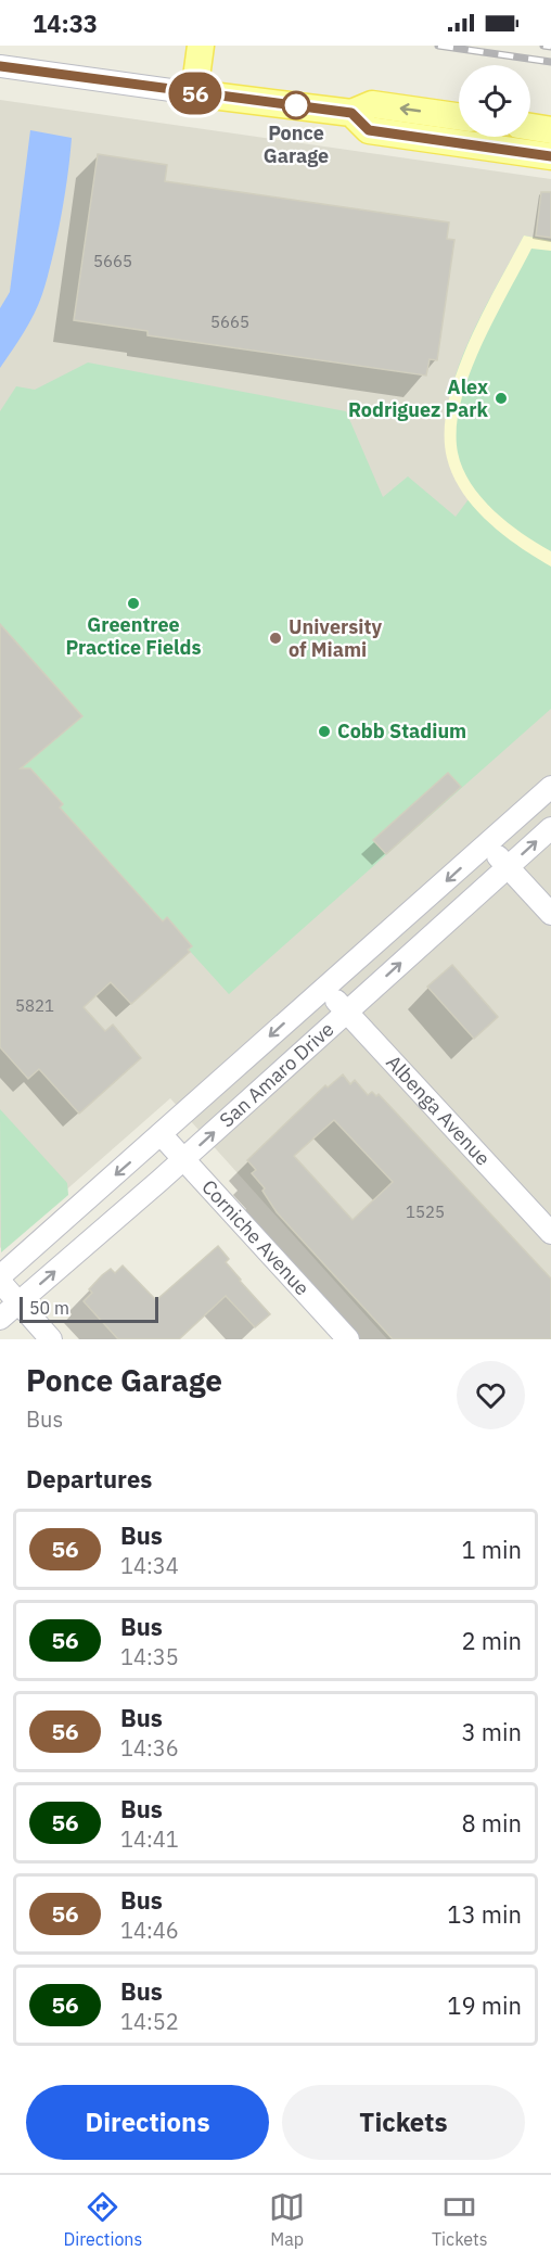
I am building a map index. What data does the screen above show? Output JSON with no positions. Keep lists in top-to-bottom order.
{
  "streets": {
    "street": ["San Amaro Drive", "Albenga Avenue", "Corniche Avenue"]
  },
  "crossings": [
    ["San Amaro Drive", "Albenga Avenue"],
    ["San Amaro Drive", "Corniche Avenue"]
  ],
  "places": [
    "Ponce Garage",
    "Alex Rodriguez Park",
    "Greentree Practice Fields",
    "University of Miami",
    "Cobb Stadium"
  ],
  "lines": ["bus line 56"],
  "house_numbers": [
    "5665",
    "5665",
    "5821",
    "1525"
  ],
  "scale_bar": "50 m",
  "page": {
    "status": "14:33",
    "on_map": "56",
    "scale": "50 m",
    "heading": [
      ["Ponce Garage", "Bus"],
      "Departures"
    ],
    "list": [
      {
        "mark": "56",
        "name": "Bus",
        "note": "14:34",
        "value": "1 min"
      },
      {
        "mark": "56",
        "name": "Bus",
        "note": "14:35",
        "value": "2 min"
      },
      {
        "mark": "56",
        "name": "Bus",
        "note": "14:36",
        "value": "3 min"
      },
      {
        "mark": "56",
        "name": "Bus",
        "note": "14:41",
        "value": "8 min"
      },
      {
        "mark": "56",
        "name": "Bus",
        "note": "14:46",
        "value": "13 min"
      },
      {
        "mark": "56",
        "name": "Bus",
        "note": "14:52",
        "value": "19 min"
      }
    ],
    "buttons": ["Directions", "Tickets"],
    "tabs": ["Directions", "Map", "Tickets"]
  }
}
